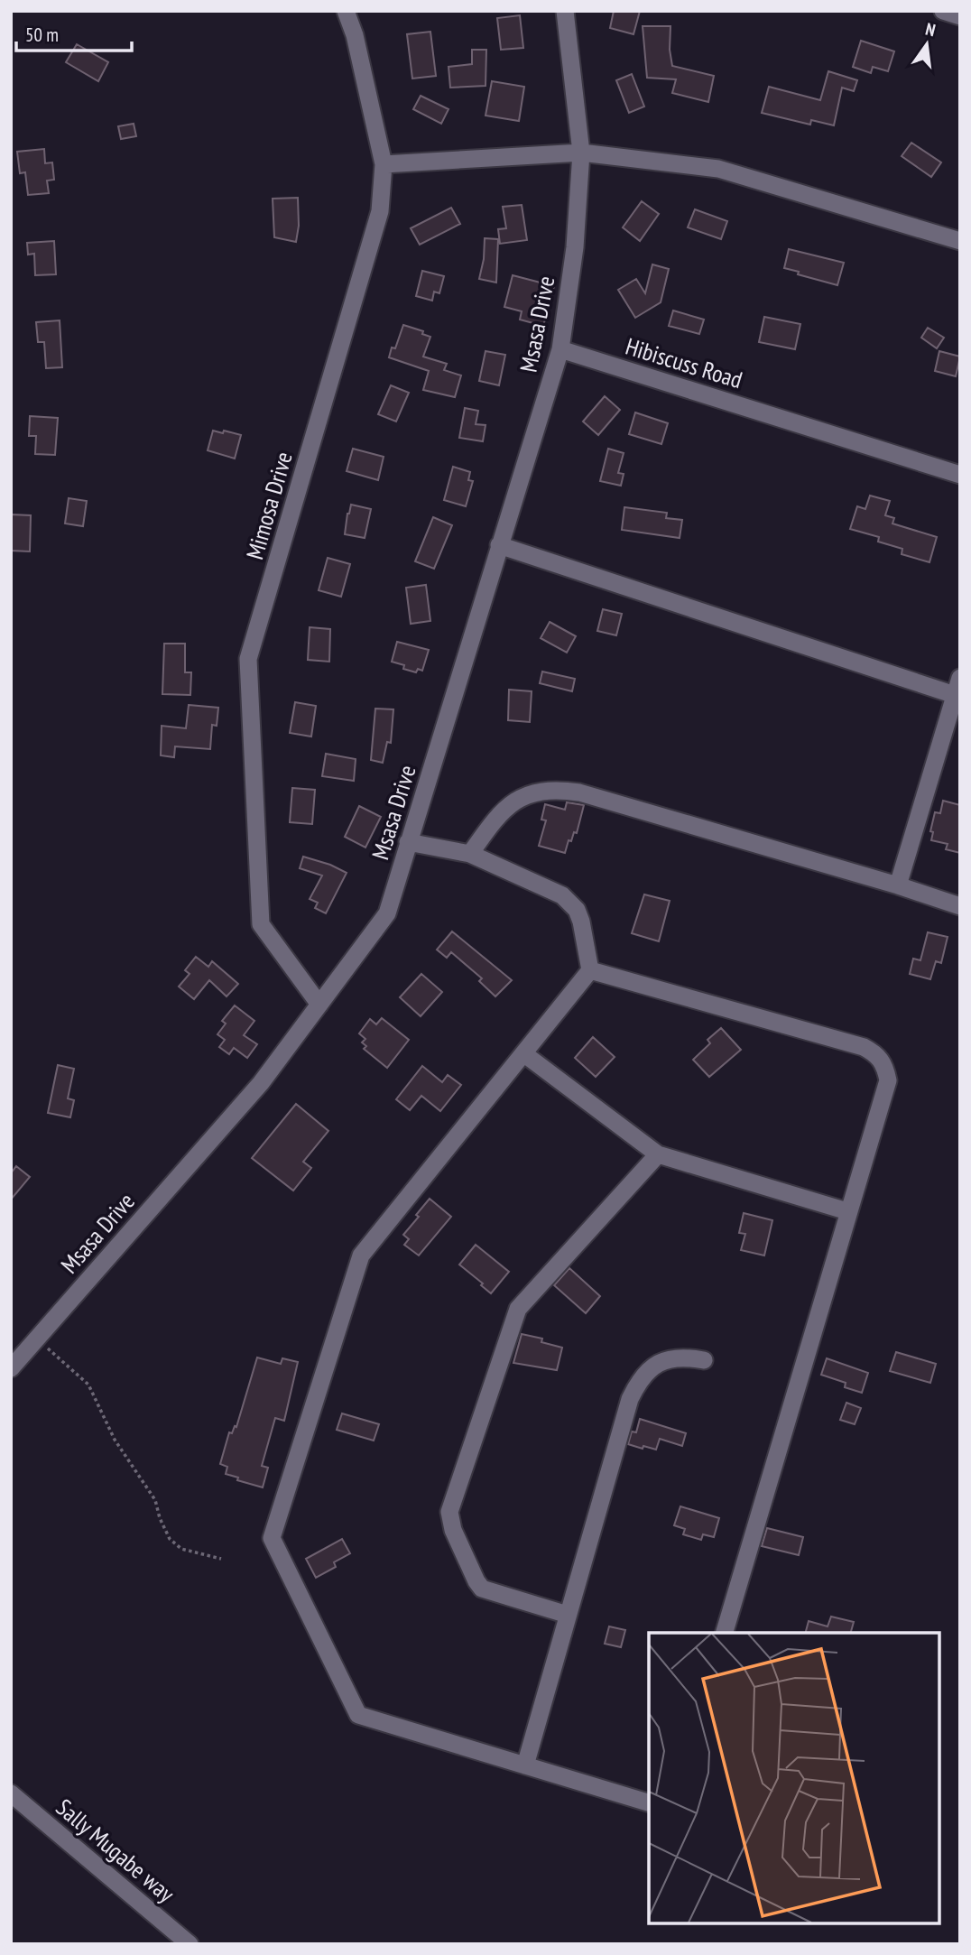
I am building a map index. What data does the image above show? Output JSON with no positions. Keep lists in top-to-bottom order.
{
  "streets": {
    "street": [
      "Msasa Drive",
      "Hibiscuss Road",
      "Mimosa Drive",
      "Sally Mugabe way"
    ]
  },
  "crossings": [
    ["Msasa Drive", "Hibiscuss Road"],
    ["Msasa Drive", "Mimosa Drive"]
  ],
  "scale_bar": "50 m",
  "north": "top"
}
